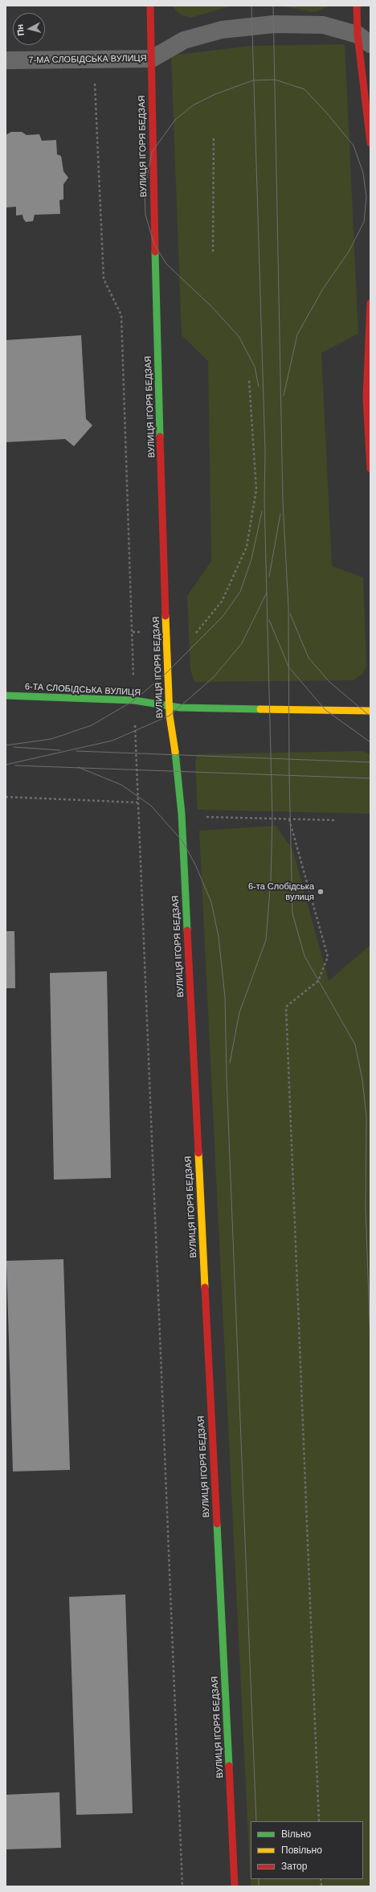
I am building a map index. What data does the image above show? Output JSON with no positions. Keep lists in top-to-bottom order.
{
  "streets": {
    "street": ["7-МА СЛОБІДСЬКА ВУЛИЦЯ", "ВУЛИЦЯ ІГОРЯ БЕДЗАЯ", "6-ТА СЛОБІДСЬКА ВУЛИЦЯ"]
  },
  "crossings": [
    ["7-МА СЛОБІДСЬКА ВУЛИЦЯ", "ВУЛИЦЯ ІГОРЯ БЕДЗАЯ"],
    ["ВУЛИЦЯ ІГОРЯ БЕДЗАЯ", "6-ТА СЛОБІДСЬКА ВУЛИЦЯ"]
  ],
  "places": ["6-та Слобідська вулиця"],
  "legend": ["Вільно", "Повільно", "Затор"],
  "north": "left"
}
